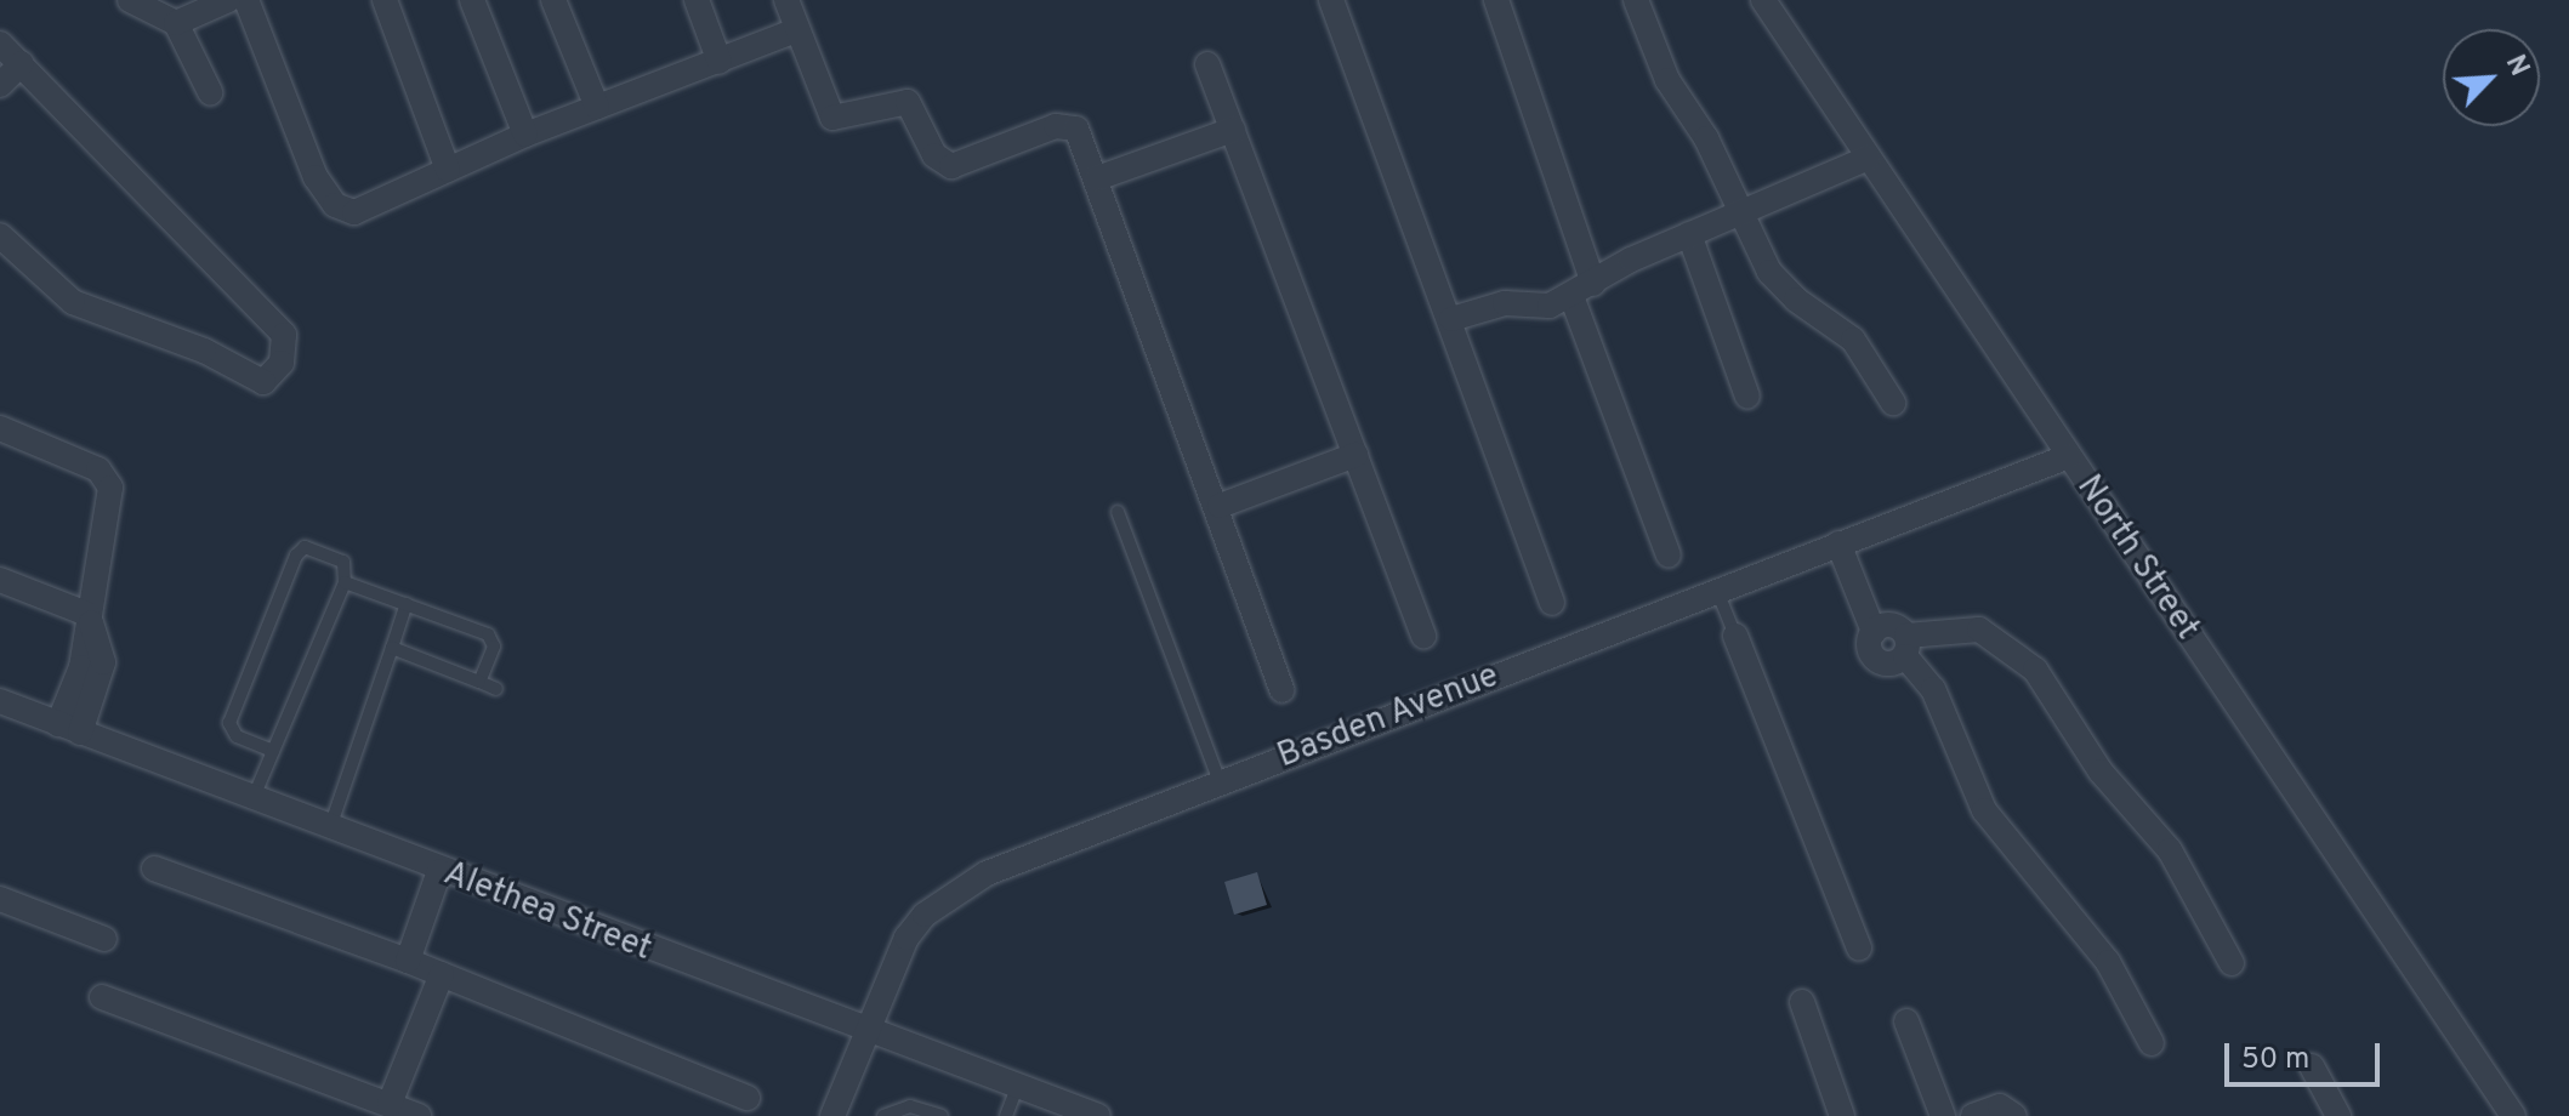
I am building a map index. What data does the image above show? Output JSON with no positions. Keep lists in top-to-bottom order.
{
  "streets": {
    "street": ["North Street", "Basden Avenue", "Alethea Street"]
  },
  "crossings": [
    ["North Street", "Basden Avenue"],
    ["Basden Avenue", "Alethea Street"]
  ],
  "scale_bar": "50 m",
  "north": "top right"
}
